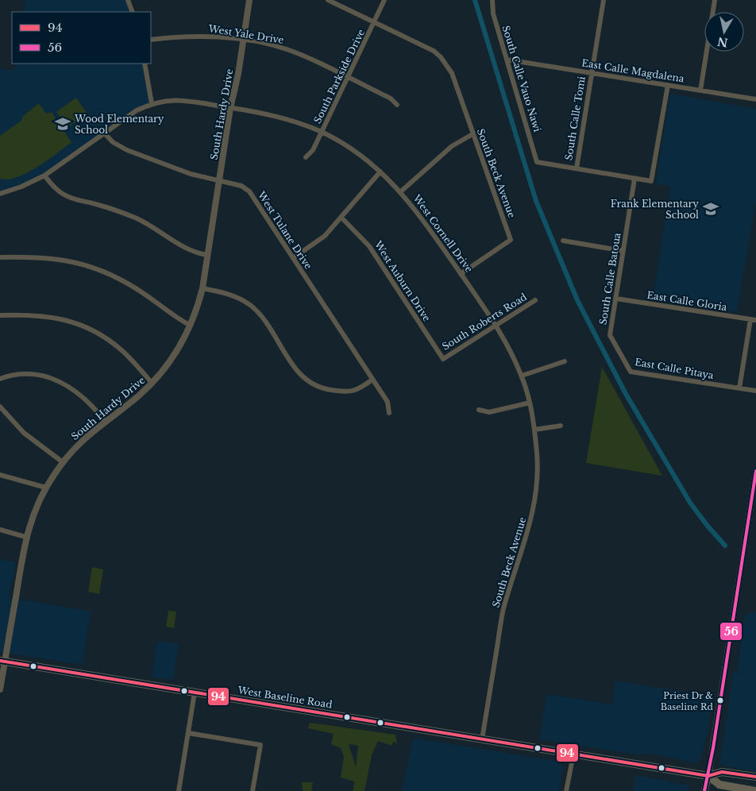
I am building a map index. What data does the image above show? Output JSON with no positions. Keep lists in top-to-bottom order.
{
  "streets": {
    "main road": ["West Baseline Road"],
    "street": [
      "West Yale Drive",
      "East Calle Magdalena",
      "South Parkside Drive",
      "South Calle Vauo Nawi",
      "South Hardy Drive",
      "South Calle Tomi",
      "South Beck Avenue",
      "West Tulane Drive",
      "West Cornell Drive",
      "South Calle Batoua",
      "West Auburn Drive",
      "East Calle Gloria",
      "South Roberts Road",
      "East Calle Pitaya"
    ]
  },
  "crossings": [
    ["West Yale Drive", "South Parkside Drive"],
    ["West Yale Drive", "South Hardy Drive"],
    ["East Calle Magdalena", "South Calle Vauo Nawi"],
    ["East Calle Magdalena", "South Calle Tomi"],
    ["South Parkside Drive", "South Beck Avenue"],
    ["South Parkside Drive", "West Cornell Drive"],
    ["South Calle Vauo Nawi", "South Calle Tomi"],
    ["South Hardy Drive", "West Tulane Drive"],
    ["South Hardy Drive", "West Cornell Drive"],
    ["South Hardy Drive", "West Baseline Road"],
    ["South Beck Avenue", "West Cornell Drive"],
    ["South Beck Avenue", "South Roberts Road"],
    ["South Beck Avenue", "West Baseline Road"],
    ["West Tulane Drive", "West Cornell Drive"],
    ["West Cornell Drive", "South Roberts Road"],
    ["South Calle Batoua", "East Calle Gloria"],
    ["South Calle Batoua", "East Calle Pitaya"],
    ["West Auburn Drive", "South Roberts Road"]
  ],
  "places": {
    "school or university": ["Wood Elementary School", "Frank Elementary School"],
    "other": ["Priest Dr & Baseline Rd"]
  },
  "lines": ["transit line 56", "transit line 94"],
  "legend": ["94", "56"],
  "north": "bottom"
}
